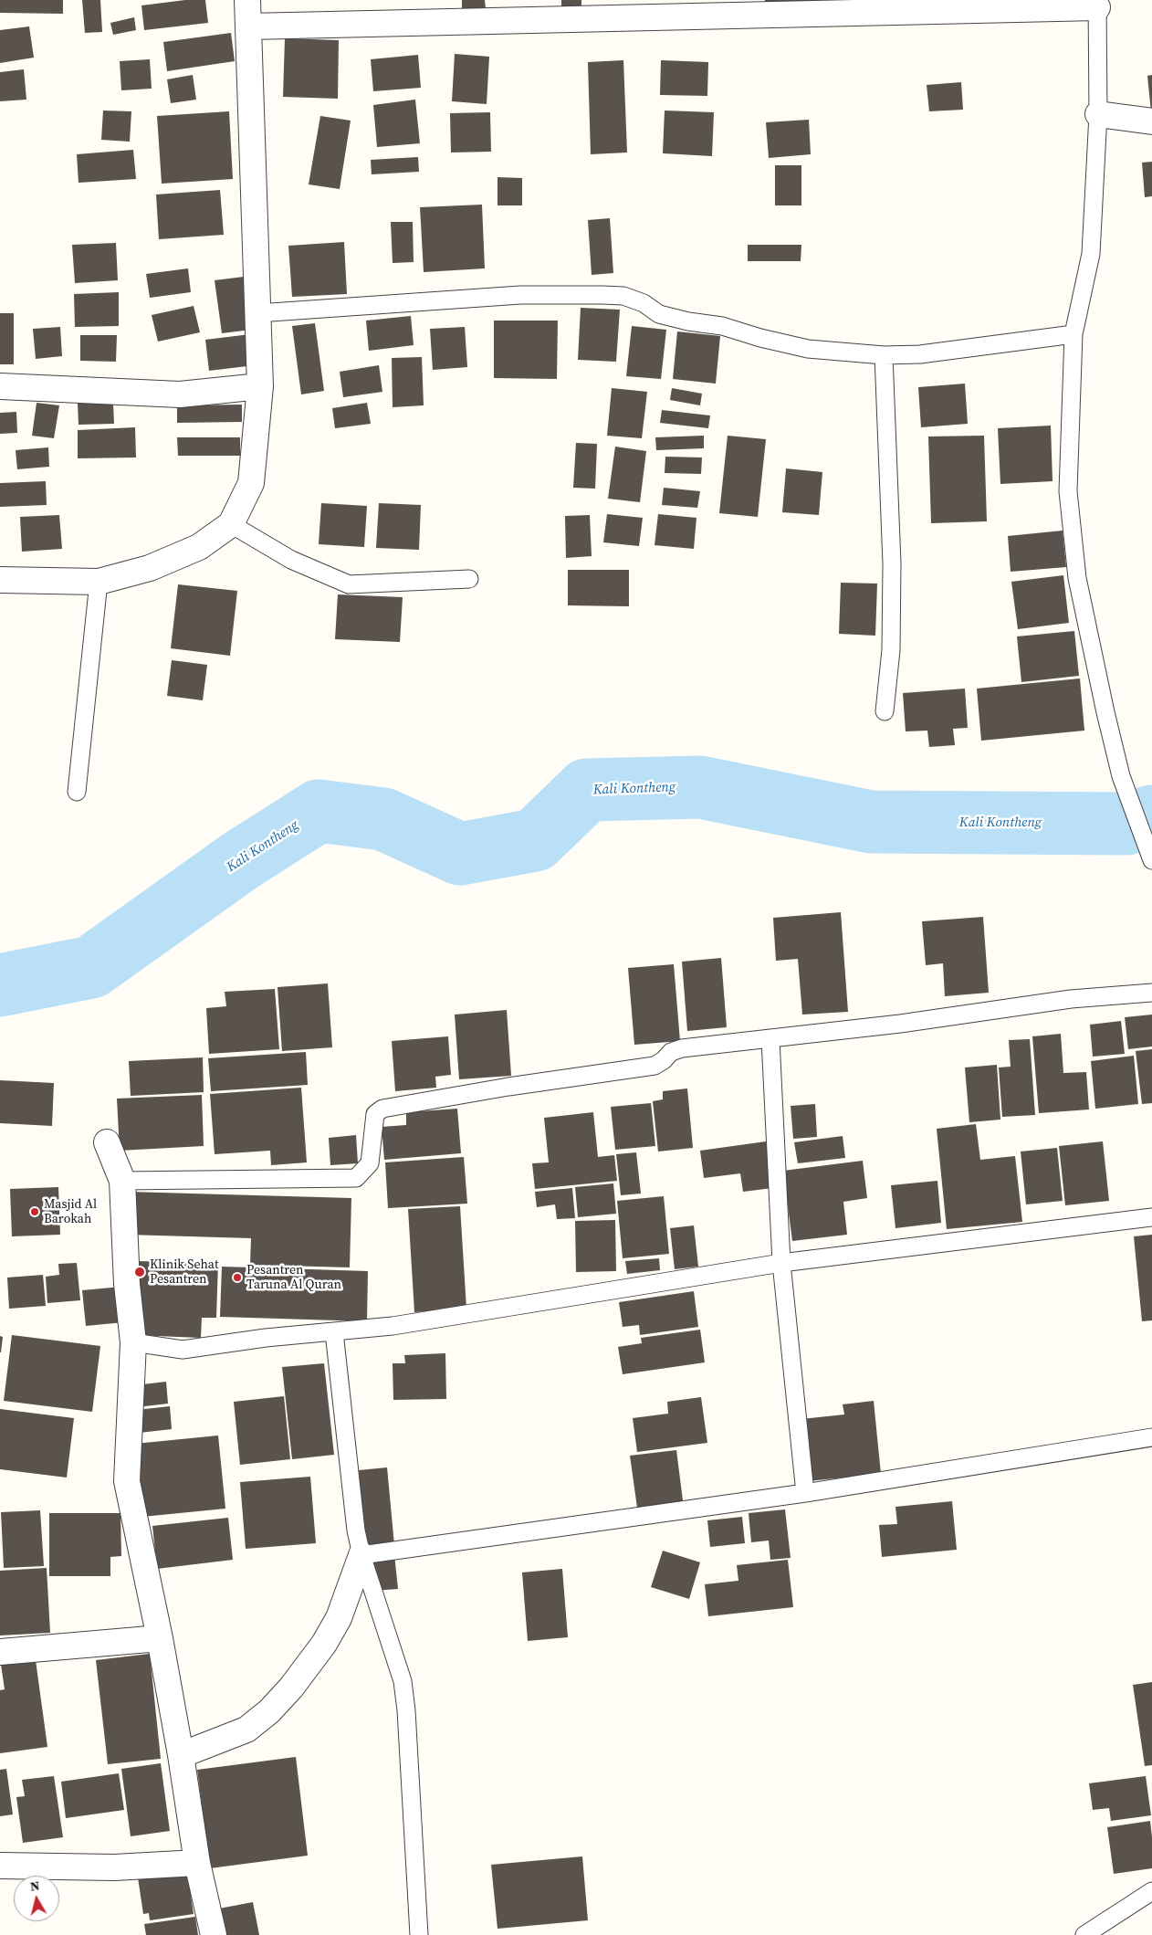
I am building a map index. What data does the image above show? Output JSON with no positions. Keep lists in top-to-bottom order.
{
  "water": ["Kali Kontheng"],
  "places": ["Masjid Al Barokah", "Klinik Sehat Pesantren", "Pesantren Taruna Al Quran"],
  "north": "top"
}
